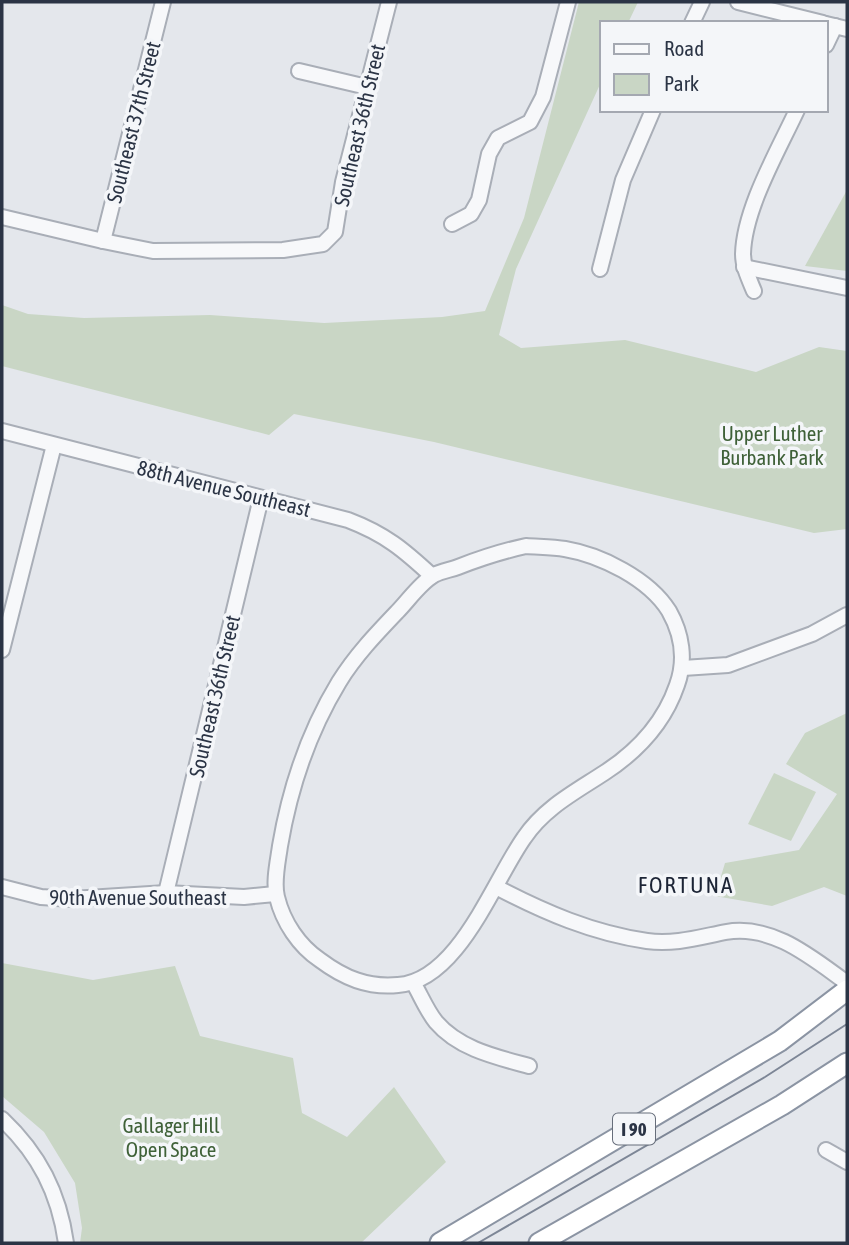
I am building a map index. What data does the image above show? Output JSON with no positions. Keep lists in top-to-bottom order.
{
  "streets": {
    "highway": ["I 90"],
    "street": [
      "Southeast 37th Street",
      "Southeast 36th Street",
      "88th Avenue Southeast",
      "90th Avenue Southeast"
    ]
  },
  "crossings": [
    ["Southeast 37th Street", "Southeast 36th Street"],
    ["Southeast 36th Street", "88th Avenue Southeast"],
    ["Southeast 36th Street", "90th Avenue Southeast"]
  ],
  "districts": ["FORTUNA"],
  "parks": ["Upper Luther Burbank Park", "Gallager Hill Open Space"],
  "legend": ["Road", "Park"]
}
